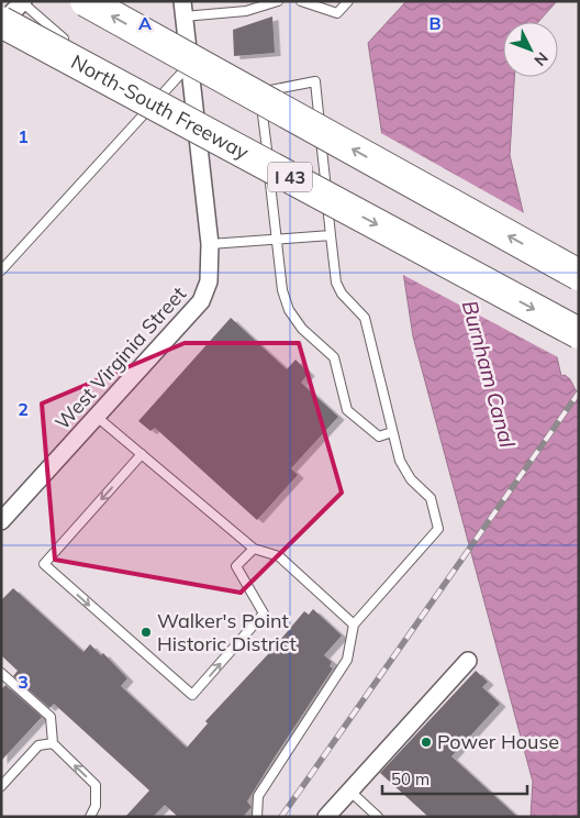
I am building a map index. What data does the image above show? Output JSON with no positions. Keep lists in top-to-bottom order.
{
  "streets": {
    "highway": ["North-South Freeway", "I 43"],
    "street": ["West Virginia Street"]
  },
  "water": ["Burnham Canal"],
  "places": ["Walker's Point Historic District", "Power House"],
  "scale_bar": "50 m",
  "north": "bottom right",
  "grid": {
    "columns": ["A", "B"],
    "rows": ["1", "2", "3"]
  }
}
